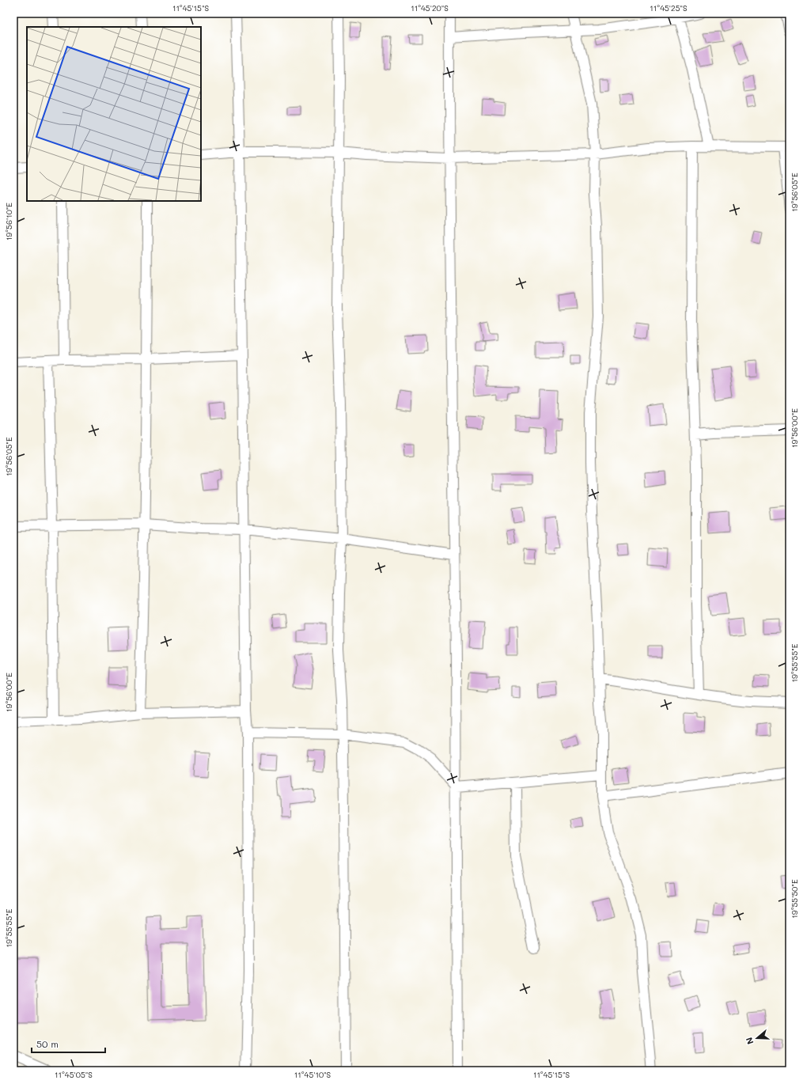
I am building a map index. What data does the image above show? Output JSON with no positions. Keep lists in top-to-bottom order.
{
  "scale_bar": "50 m",
  "north": "left",
  "coordinates": [
    "11°45'15\"S",
    "11°45'20\"S",
    "11°45'25\"S",
    "19°56'05\"E",
    "19°56'10\"E",
    "19°56'00\"E",
    "19°55'55\"E",
    "19°55'50\"E",
    "11°45'05\"S",
    "11°45'10\"S"
  ]
}
